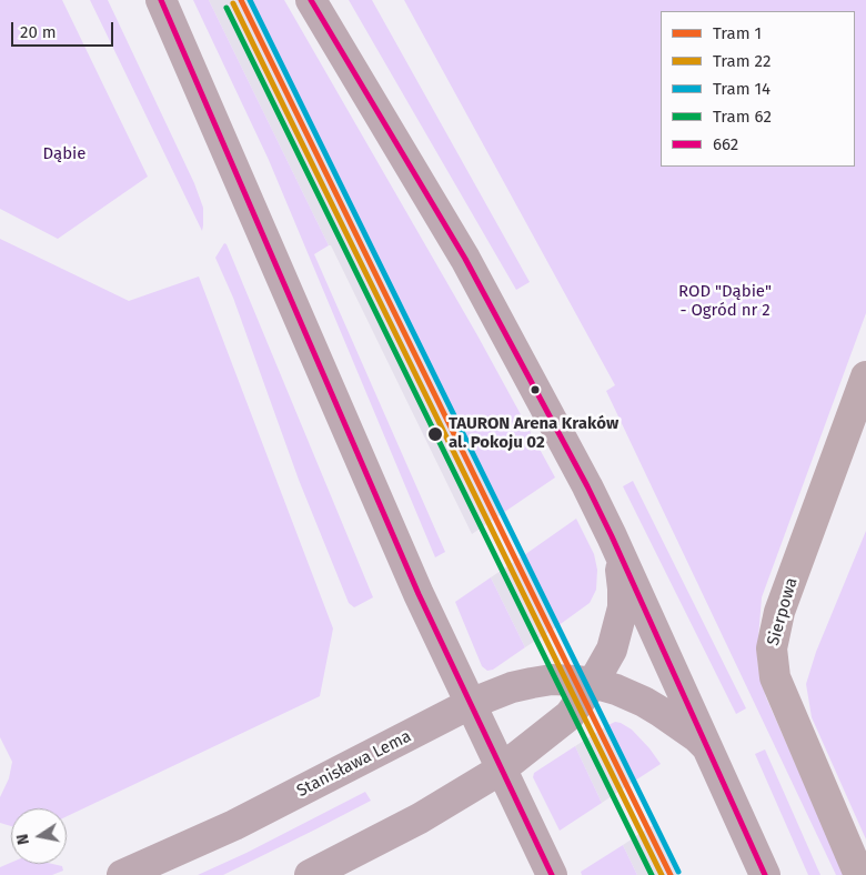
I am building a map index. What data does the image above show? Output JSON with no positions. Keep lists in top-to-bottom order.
{
  "streets": {
    "main road": ["Stanisława Lema"],
    "street": ["Sierpowa"]
  },
  "parks": ["Dąbie", "ROD \"Dąbie\" - Ogród nr 2"],
  "places": ["TAURON Arena Kraków al. Pokoju 02"],
  "lines": [
    "tram line 1",
    "tram line 14",
    "transit line 662",
    "tram line 22",
    "tram line 62"
  ],
  "legend": [
    "Tram 1",
    "Tram 22",
    "Tram 14",
    "Tram 62",
    "662"
  ],
  "scale_bar": "20 m",
  "north": "left"
}
